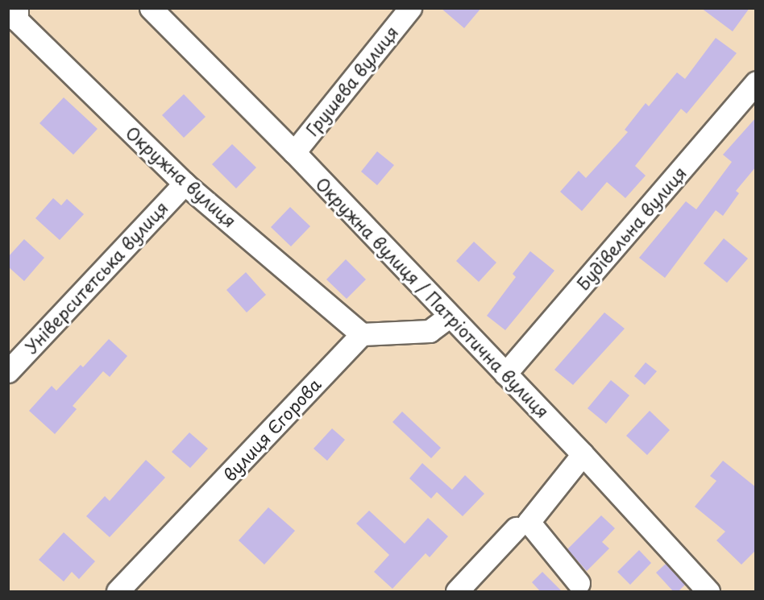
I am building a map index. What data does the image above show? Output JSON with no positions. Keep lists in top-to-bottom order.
{
  "streets": {
    "street": [
      "Грушева вулиця",
      "Окружна вулиця",
      "Будівельна вулиця",
      "Університетська вулиця",
      "Окружна вулиця / Патріотична вулиця",
      "вулиця Єгорова"
    ]
  },
  "crossings": [
    ["Грушева вулиця", "Окружна вулиця / Патріотична вулиця"],
    ["Окружна вулиця", "Університетська вулиця"],
    ["Окружна вулиця", "вулиця Єгорова"],
    ["Будівельна вулиця", "Окружна вулиця / Патріотична вулиця"]
  ]
}
